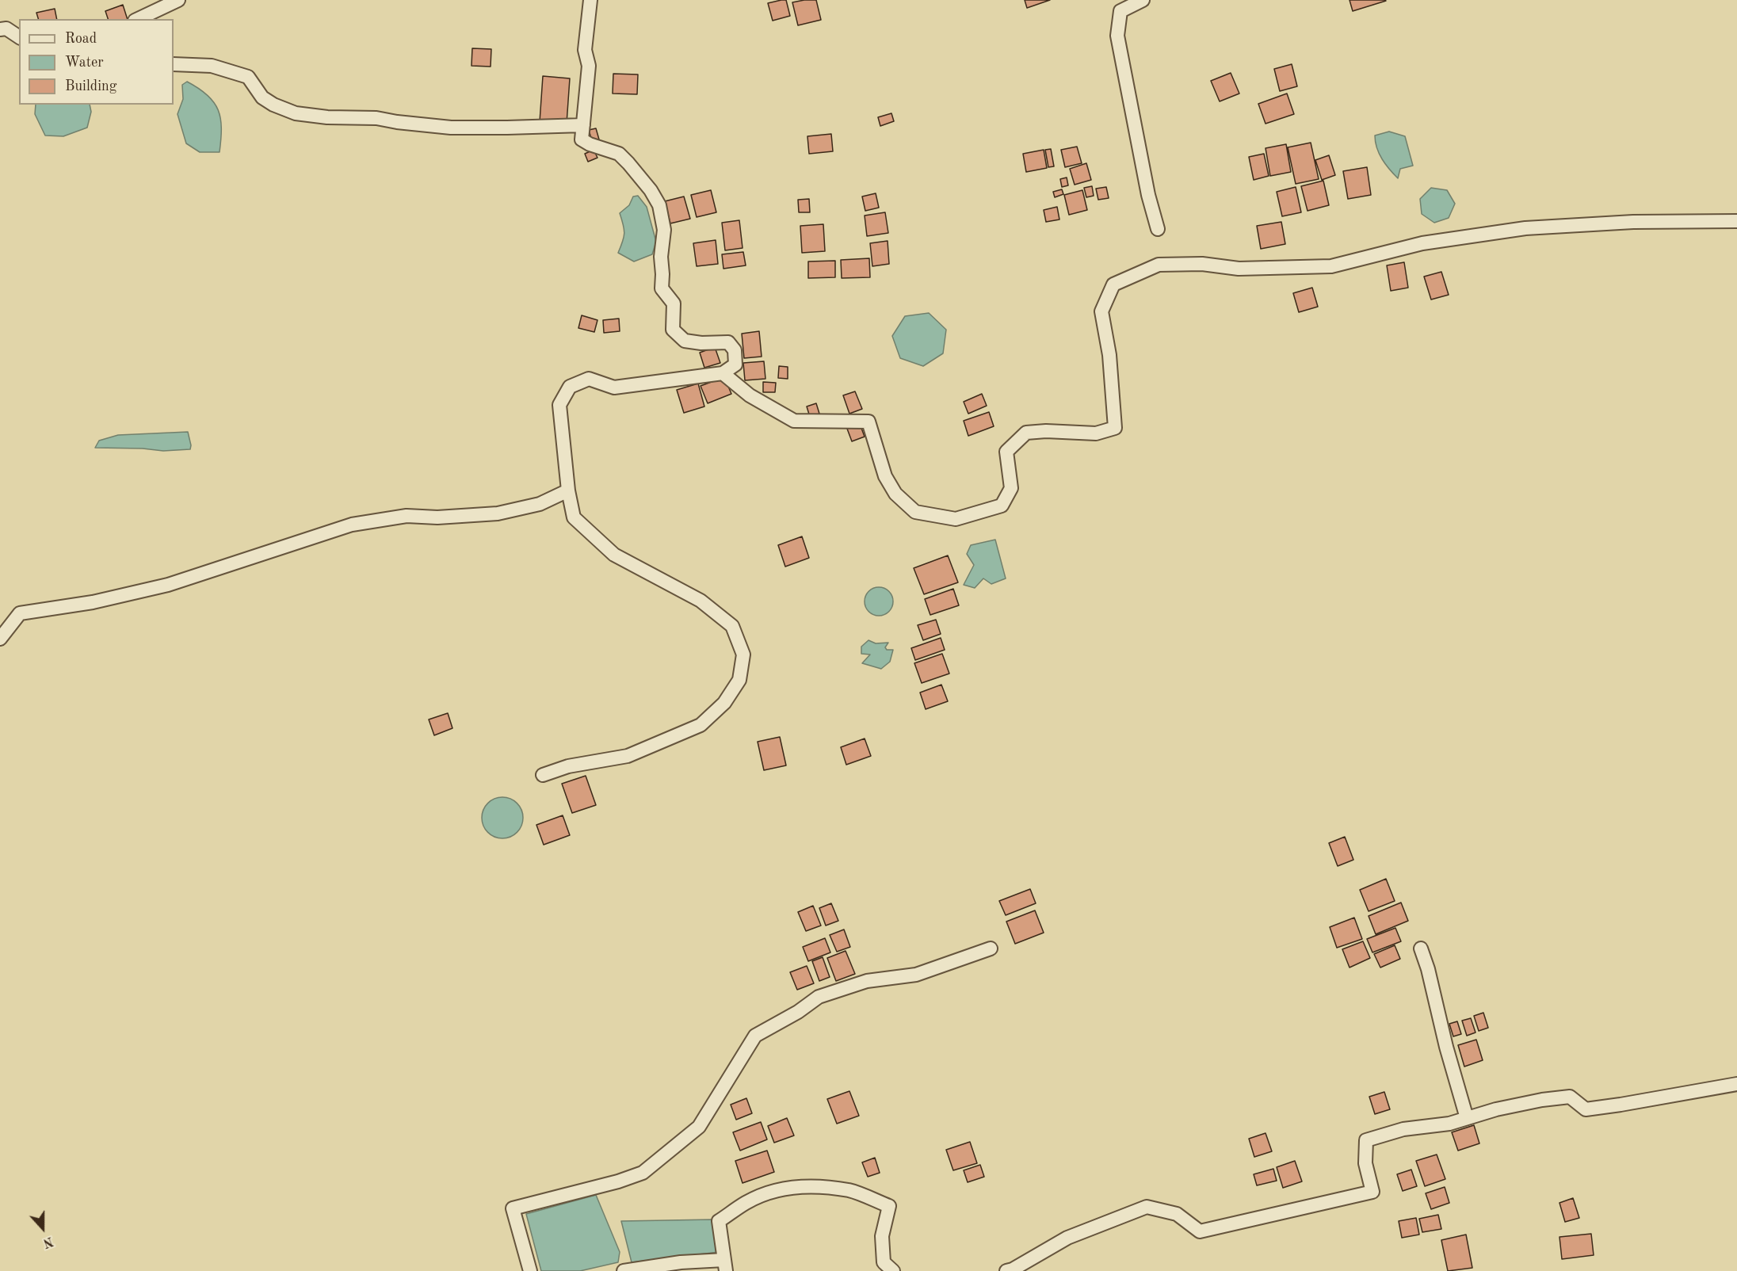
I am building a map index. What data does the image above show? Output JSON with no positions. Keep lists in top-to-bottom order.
{
  "legend": ["Road", "Water", "Building"],
  "north": "bottom"
}
